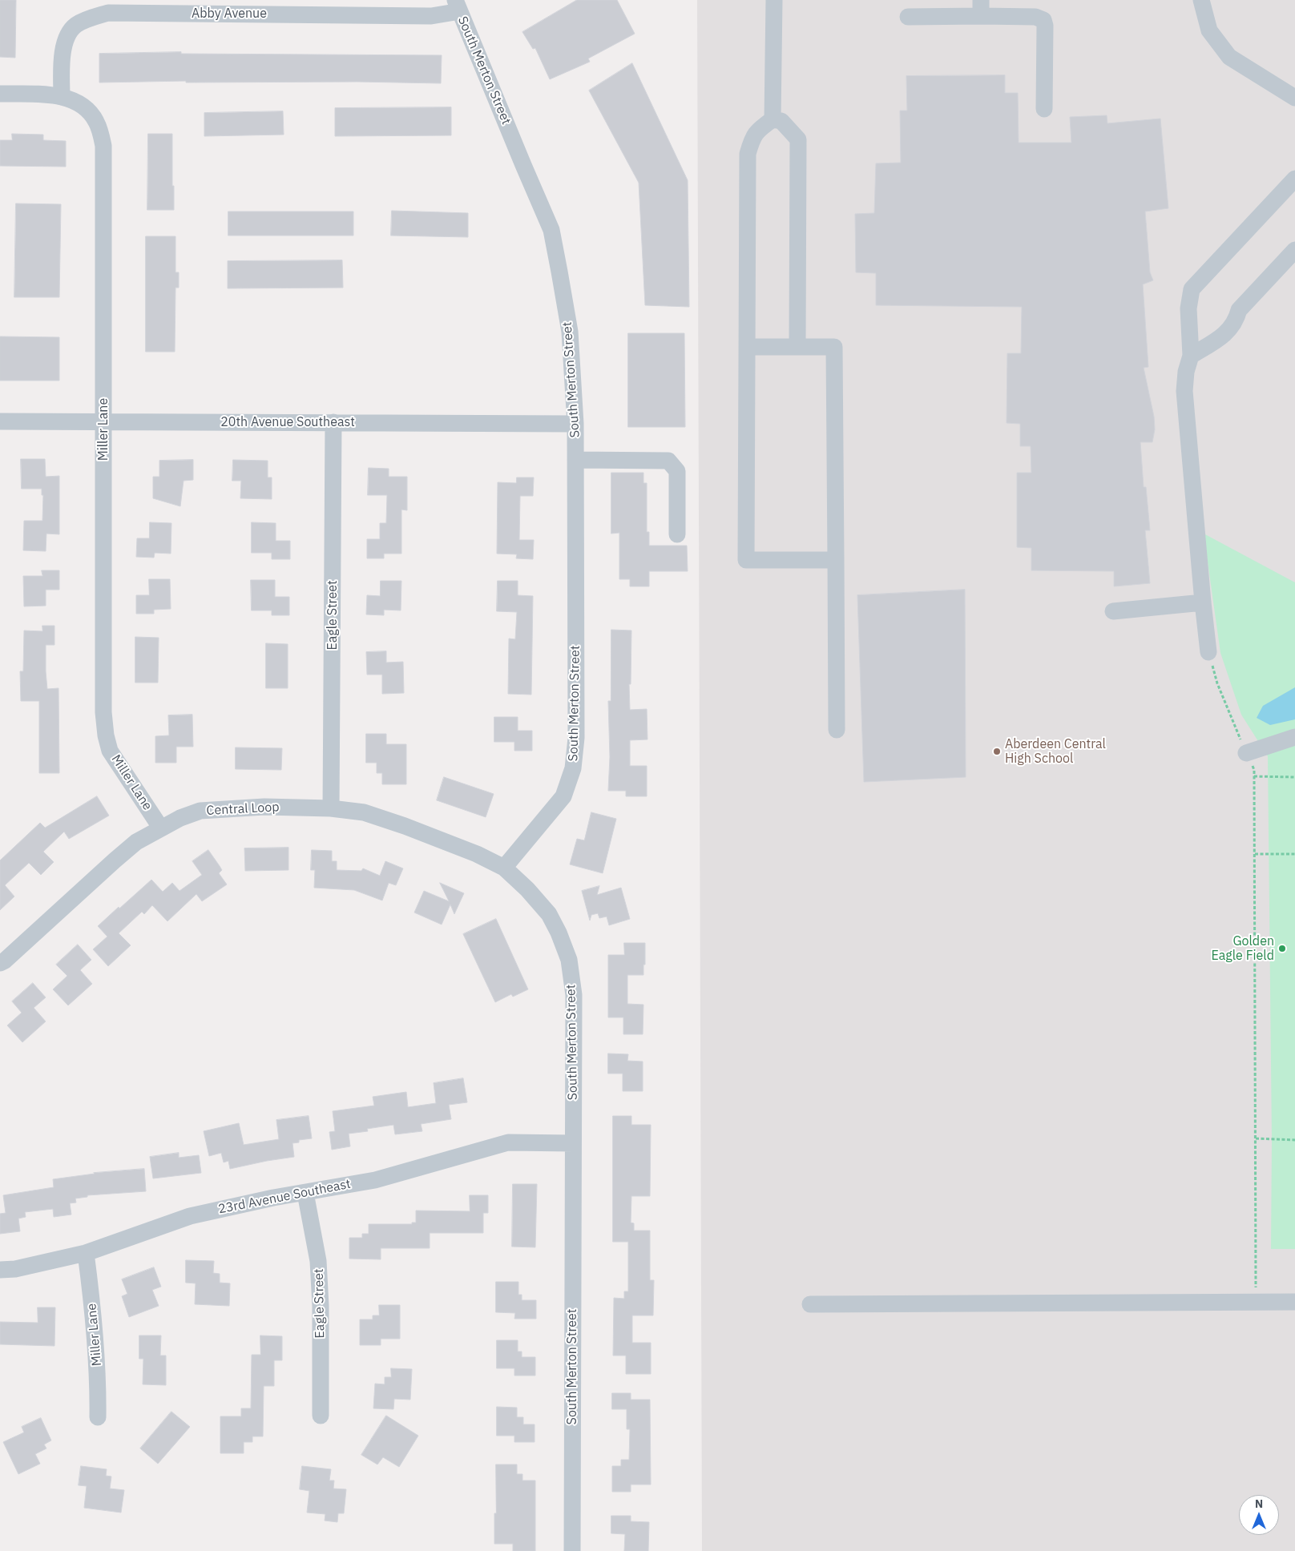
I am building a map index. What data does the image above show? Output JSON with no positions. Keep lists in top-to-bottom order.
{
  "streets": {
    "street": [
      "Abby Avenue",
      "South Merton Street",
      "20th Avenue Southeast",
      "Miller Lane",
      "Eagle Street",
      "Central Loop",
      "23rd Avenue Southeast"
    ]
  },
  "crossings": [
    ["Abby Avenue", "South Merton Street"],
    ["Abby Avenue", "Miller Lane"],
    ["South Merton Street", "20th Avenue Southeast"],
    ["South Merton Street", "Central Loop"],
    ["South Merton Street", "23rd Avenue Southeast"],
    ["20th Avenue Southeast", "Miller Lane"],
    ["20th Avenue Southeast", "Eagle Street"],
    ["Miller Lane", "Central Loop"],
    ["Miller Lane", "23rd Avenue Southeast"],
    ["Eagle Street", "Central Loop"],
    ["Eagle Street", "23rd Avenue Southeast"]
  ],
  "places": ["Aberdeen Central High School", "Golden Eagle Field"],
  "north": "top"
}
